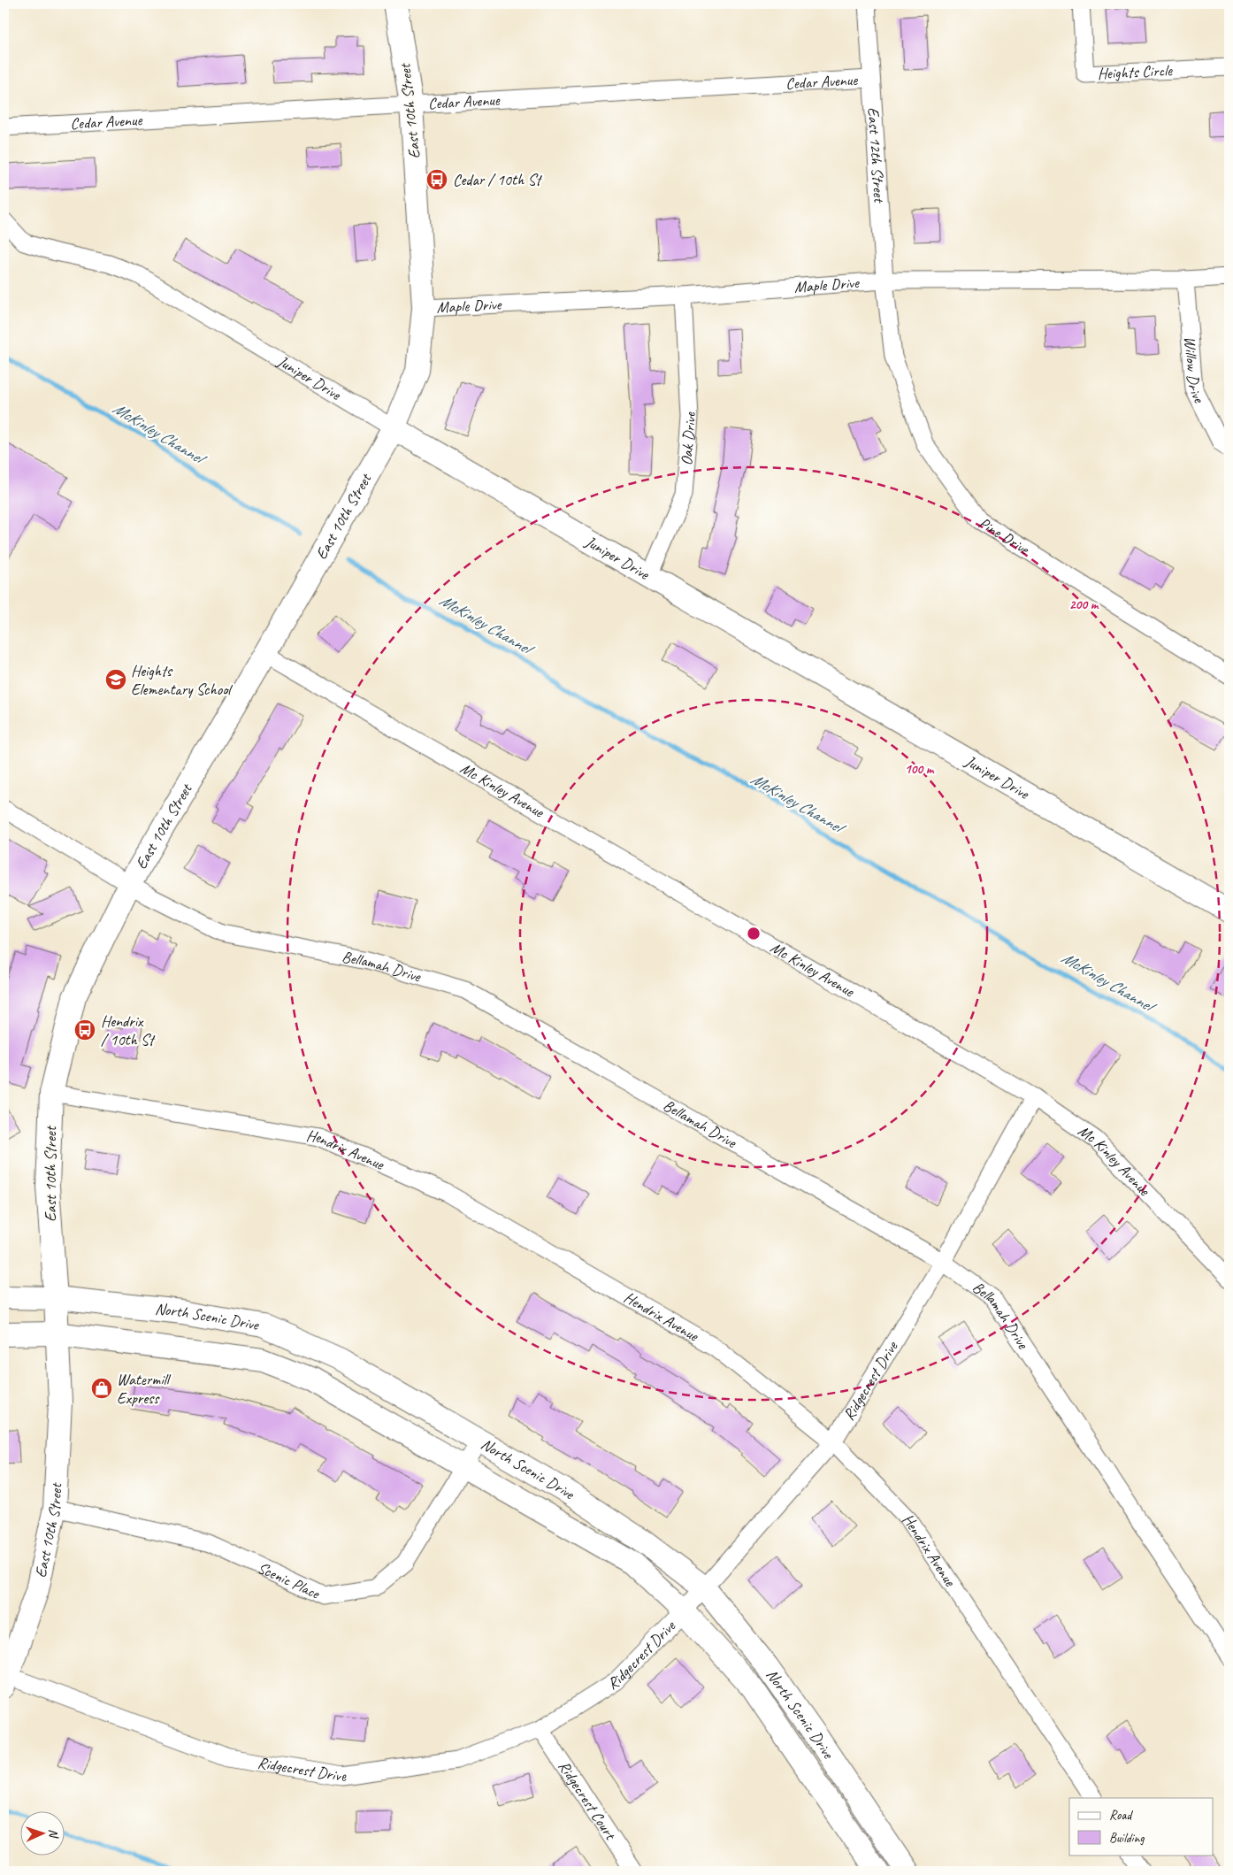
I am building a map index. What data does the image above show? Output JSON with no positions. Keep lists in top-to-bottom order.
{
  "streets": {
    "main road": ["East 10th Street", "Juniper Drive", "North Scenic Drive"],
    "street": [
      "Heights Circle",
      "Cedar Avenue",
      "East 12th Street",
      "Maple Drive",
      "Willow Drive",
      "Oak Drive",
      "Pine Drive",
      "Mc Kinley Avenue",
      "Bellamah Drive",
      "Hendrix Avenue",
      "Ridgecrest Drive",
      "Scenic Place",
      "Ridgecrest Court"
    ]
  },
  "crossings": [
    ["Cedar Avenue", "East 10th Street"],
    ["Cedar Avenue", "East 12th Street"],
    ["East 10th Street", "Maple Drive"],
    ["East 10th Street", "Juniper Drive"],
    ["East 10th Street", "Mc Kinley Avenue"],
    ["East 10th Street", "Bellamah Drive"],
    ["East 10th Street", "Hendrix Avenue"],
    ["East 10th Street", "North Scenic Drive"],
    ["East 10th Street", "Ridgecrest Drive"],
    ["East 10th Street", "Scenic Place"],
    ["East 12th Street", "Maple Drive"],
    ["East 12th Street", "Pine Drive"],
    ["Maple Drive", "Willow Drive"],
    ["Maple Drive", "Oak Drive"],
    ["Maple Drive", "Pine Drive"],
    ["Juniper Drive", "Oak Drive"],
    ["Mc Kinley Avenue", "Ridgecrest Drive"],
    ["Bellamah Drive", "Ridgecrest Drive"],
    ["Hendrix Avenue", "Ridgecrest Drive"],
    ["North Scenic Drive", "Ridgecrest Drive"],
    ["North Scenic Drive", "Scenic Place"],
    ["Ridgecrest Drive", "Ridgecrest Court"]
  ],
  "water": ["McKinley Channel"],
  "places": {
    "bus stop": ["Cedar / 10th St", "Hendrix / 10th St"],
    "school or university": ["Heights Elementary School"],
    "shop": ["Watermill Express"]
  },
  "legend": ["Road", "Building"],
  "north": "right",
  "rings": ["200 m", "100 m"]
}
